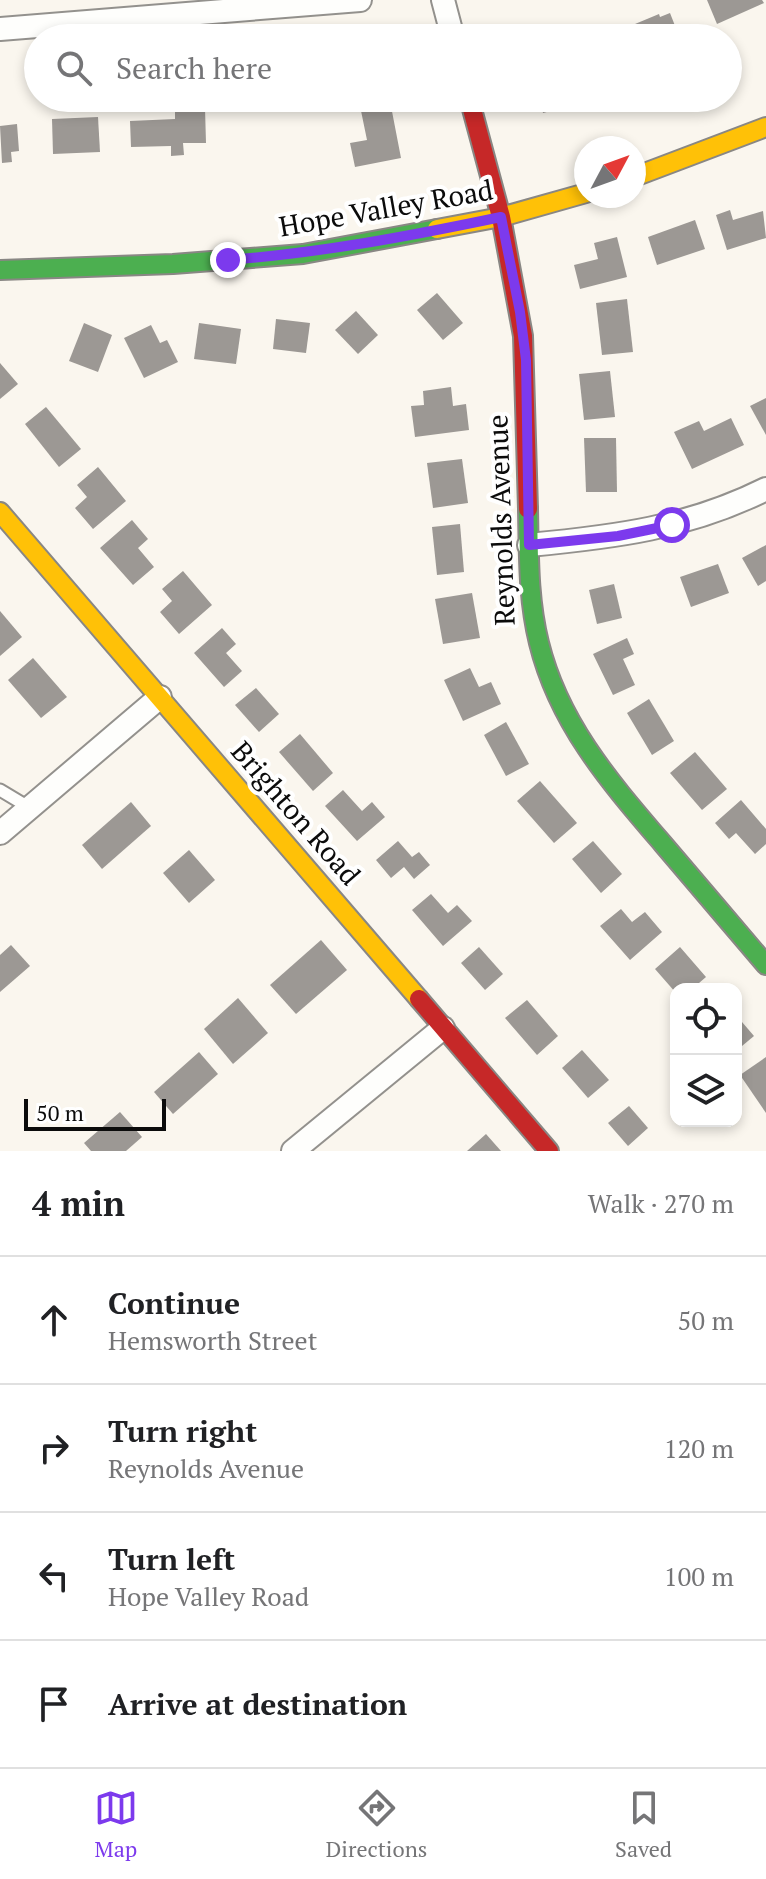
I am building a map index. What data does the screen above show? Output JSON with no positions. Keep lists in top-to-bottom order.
{
  "streets": {
    "street": ["Hope Valley Road", "Reynolds Avenue", "Brighton Road"]
  },
  "crossings": [
    ["Hope Valley Road", "Reynolds Avenue"]
  ],
  "scale_bar": "50 m",
  "north": "top right",
  "page": {
    "search": "Search here",
    "scale": "50 m",
    "heading": ["4 min", "Walk · 270 m"],
    "list": [
      ["Continue", "Hemsworth Street", "50 m"],
      ["Turn right", "Reynolds Avenue", "120 m"],
      ["Turn left", "Hope Valley Road", "100 m"],
      "Arrive at destination"
    ],
    "nav": ["Map", "Directions", "Saved"]
  }
}
